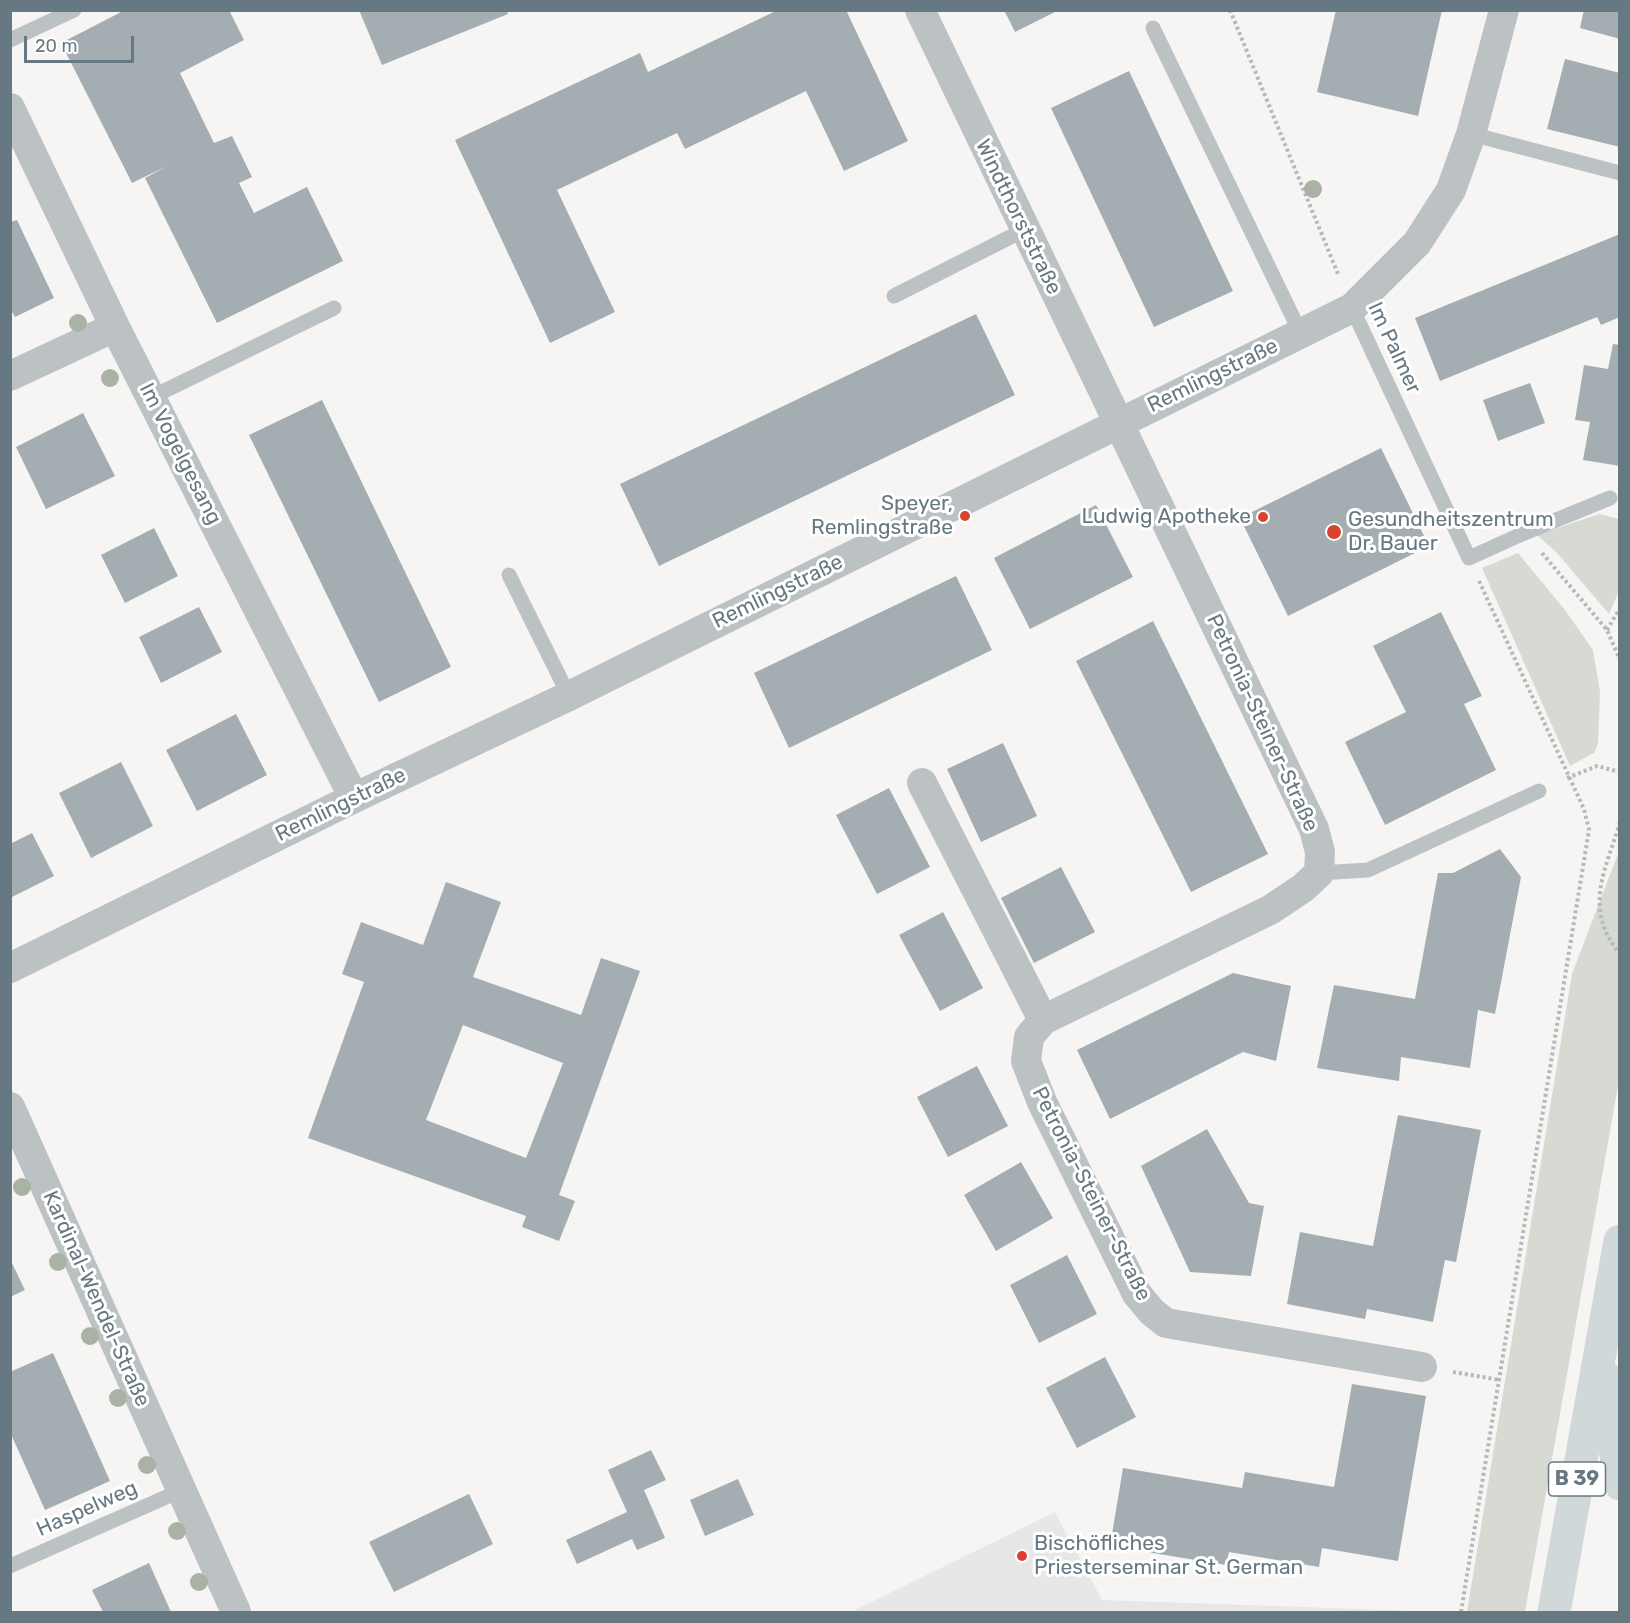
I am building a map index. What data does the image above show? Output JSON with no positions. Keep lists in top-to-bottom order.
{
  "streets": {
    "main road": ["B 39"],
    "street": [
      "Windthorststraße",
      "Remlingstraße",
      "Im Vogelgesang",
      "Petronia-Steiner-Straße",
      "Kardinal-Wendel-Straße"
    ],
    "lane": ["Im Palmer", "Haspelweg"]
  },
  "crossings": [
    ["Windthorststraße", "Remlingstraße"],
    ["Windthorststraße", "Petronia-Steiner-Straße"],
    ["Im Palmer", "Remlingstraße"],
    ["Remlingstraße", "Im Vogelgesang"],
    ["Remlingstraße", "Petronia-Steiner-Straße"],
    ["Kardinal-Wendel-Straße", "Haspelweg"]
  ],
  "places": [
    "Speyer, Remlingstraße",
    "Ludwig Apotheke",
    "Gesundheitszentrum Dr. Bauer",
    "Bischöfliches Priesterseminar St. German"
  ],
  "scale_bar": "20 m"
}
